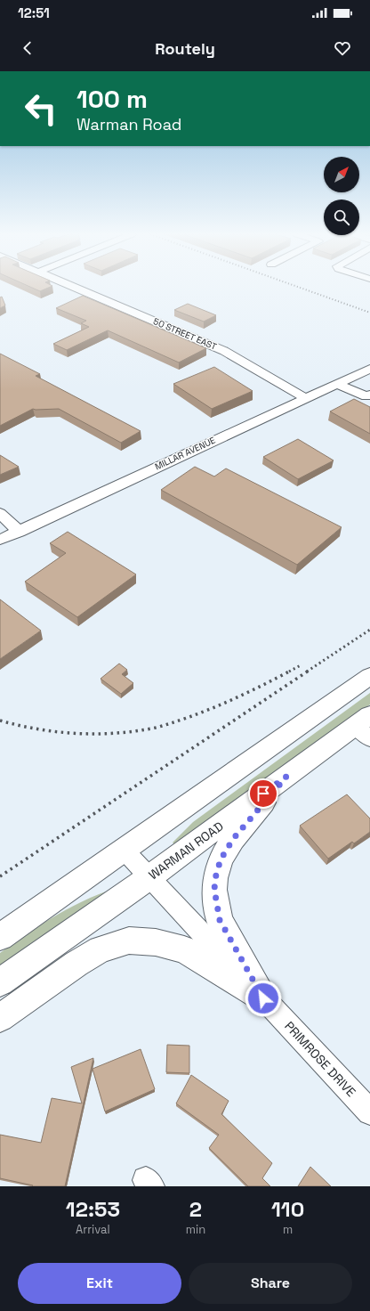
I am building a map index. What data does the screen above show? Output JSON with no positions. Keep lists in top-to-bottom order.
{
  "streets": {
    "main road": ["WARMAN ROAD"],
    "street": ["50 STREET EAST", "MILLAR AVENUE", "PRIMROSE DRIVE"]
  },
  "crossings": [
    ["50 STREET EAST", "MILLAR AVENUE"],
    ["WARMAN ROAD", "PRIMROSE DRIVE"]
  ],
  "north": "top right",
  "page": {
    "status": "12:51",
    "header": "Routely",
    "turn": ["100 m", "Warman Road"],
    "eta": [
      "12:53",
      "Arrival",
      "2",
      "min",
      "110",
      "m"
    ],
    "buttons": ["Exit", "Share"]
  }
}
